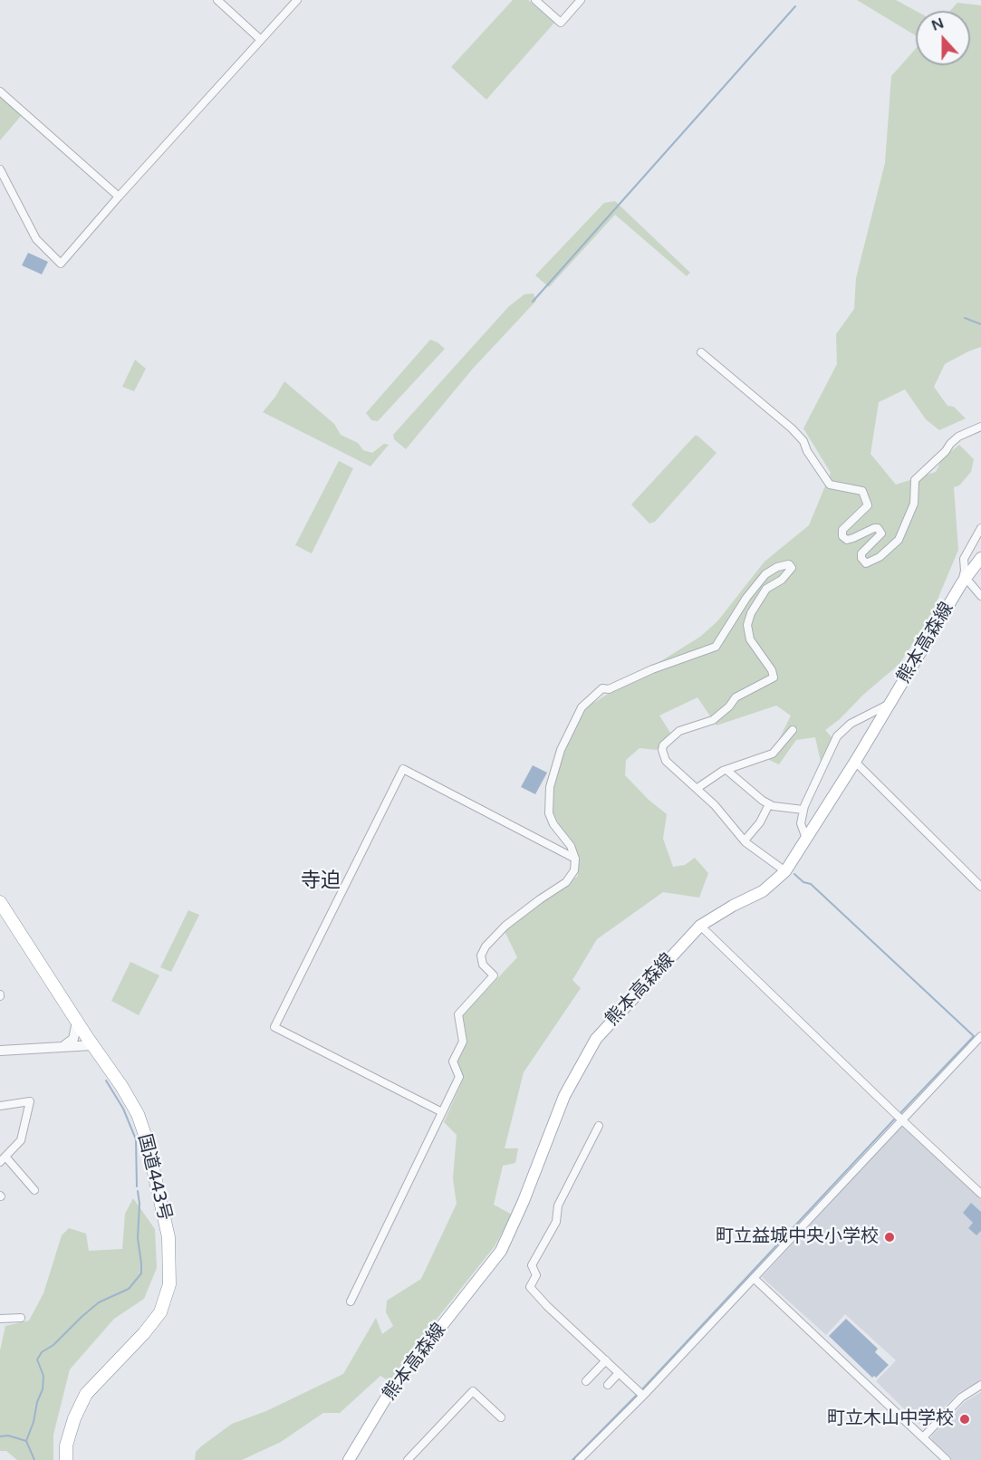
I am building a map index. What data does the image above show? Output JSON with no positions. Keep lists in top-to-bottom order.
{
  "streets": {
    "highway": ["国道443号"],
    "main road": ["熊本高森線"]
  },
  "districts": ["寺迫"],
  "places": ["町立益城中央小学校", "町立木山中学校"],
  "north": "top"
}
